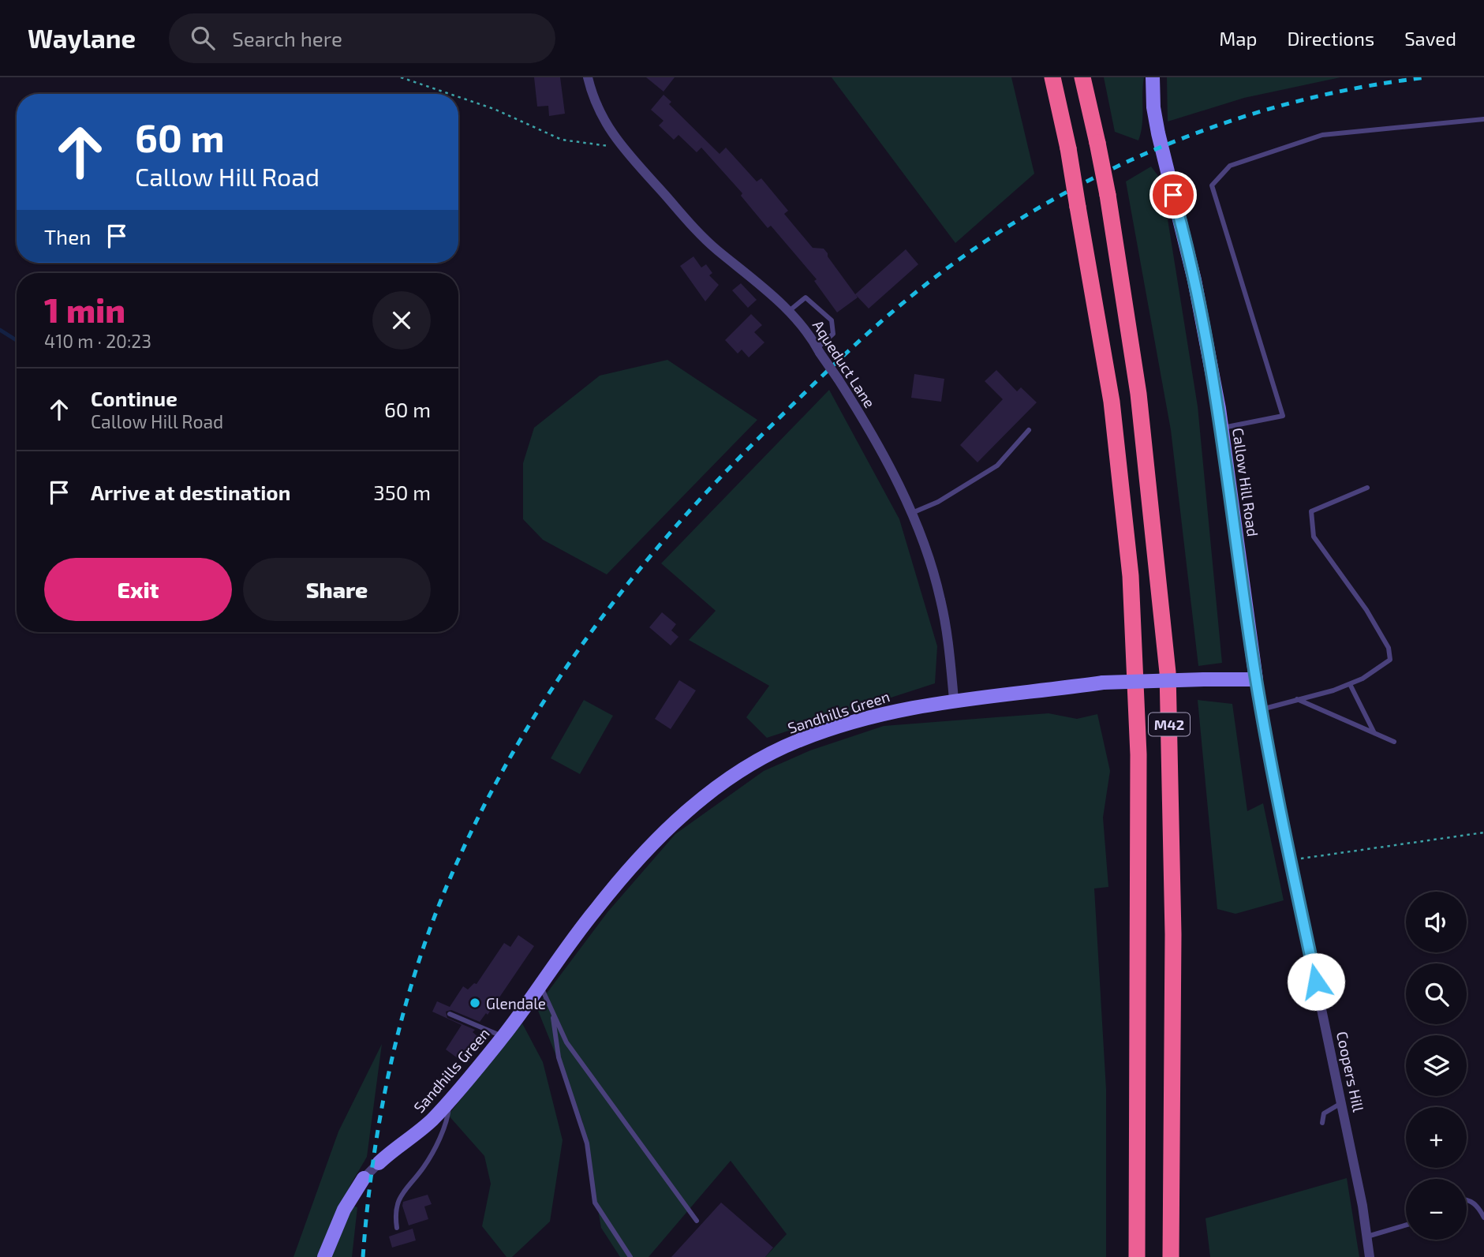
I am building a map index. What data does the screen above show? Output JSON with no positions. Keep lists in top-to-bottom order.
{
  "streets": {
    "highway": ["M42"],
    "street": [
      "Aqueduct Lane",
      "Callow Hill Road",
      "Sandhills Green",
      "Coopers Hill"
    ]
  },
  "crossings": [
    ["Aqueduct Lane", "Sandhills Green"],
    ["Callow Hill Road", "Sandhills Green"],
    ["Callow Hill Road", "Coopers Hill"]
  ],
  "places": ["Glendale"],
  "page": {
    "header": "Waylane",
    "search": "Search here",
    "nav": ["Map", "Directions", "Saved"],
    "turn": ["60 m", "Callow Hill Road"],
    "then": "Then",
    "heading": ["1 min", "410 m · 20:23"],
    "list": [
      {
        "name": "Continue",
        "note": "Callow Hill Road",
        "value": "60 m"
      },
      {
        "name": "Arrive at destination",
        "value": "350 m"
      }
    ],
    "buttons": ["Exit", "Share"],
    "map_buttons": ["+", "−"]
  }
}
